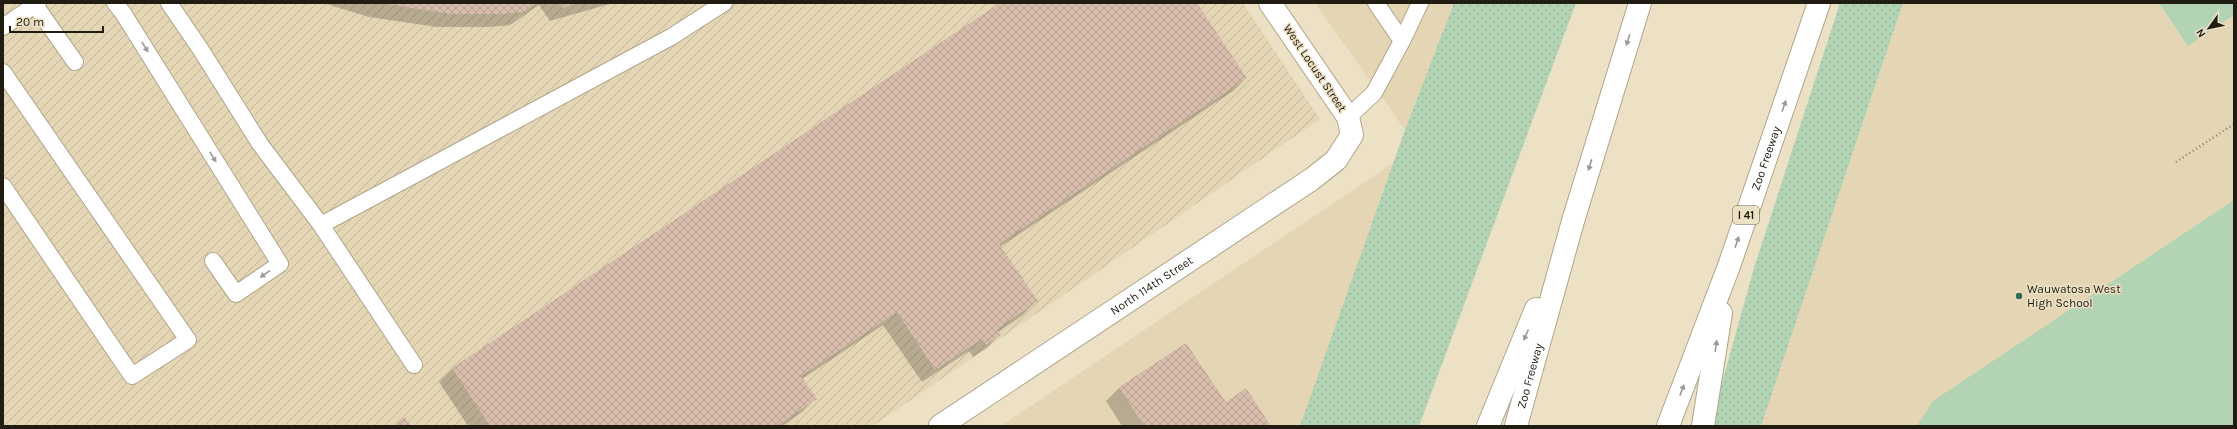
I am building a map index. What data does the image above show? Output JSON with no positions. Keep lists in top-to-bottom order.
{
  "streets": {
    "main road": [
      "West Locust Street",
      "Zoo Freeway",
      "I 41",
      "North 114th Street"
    ]
  },
  "crossings": [
    ["West Locust Street", "North 114th Street"]
  ],
  "places": ["Wauwatosa West High School"],
  "scale_bar": "20 m",
  "north": "bottom left"
}
